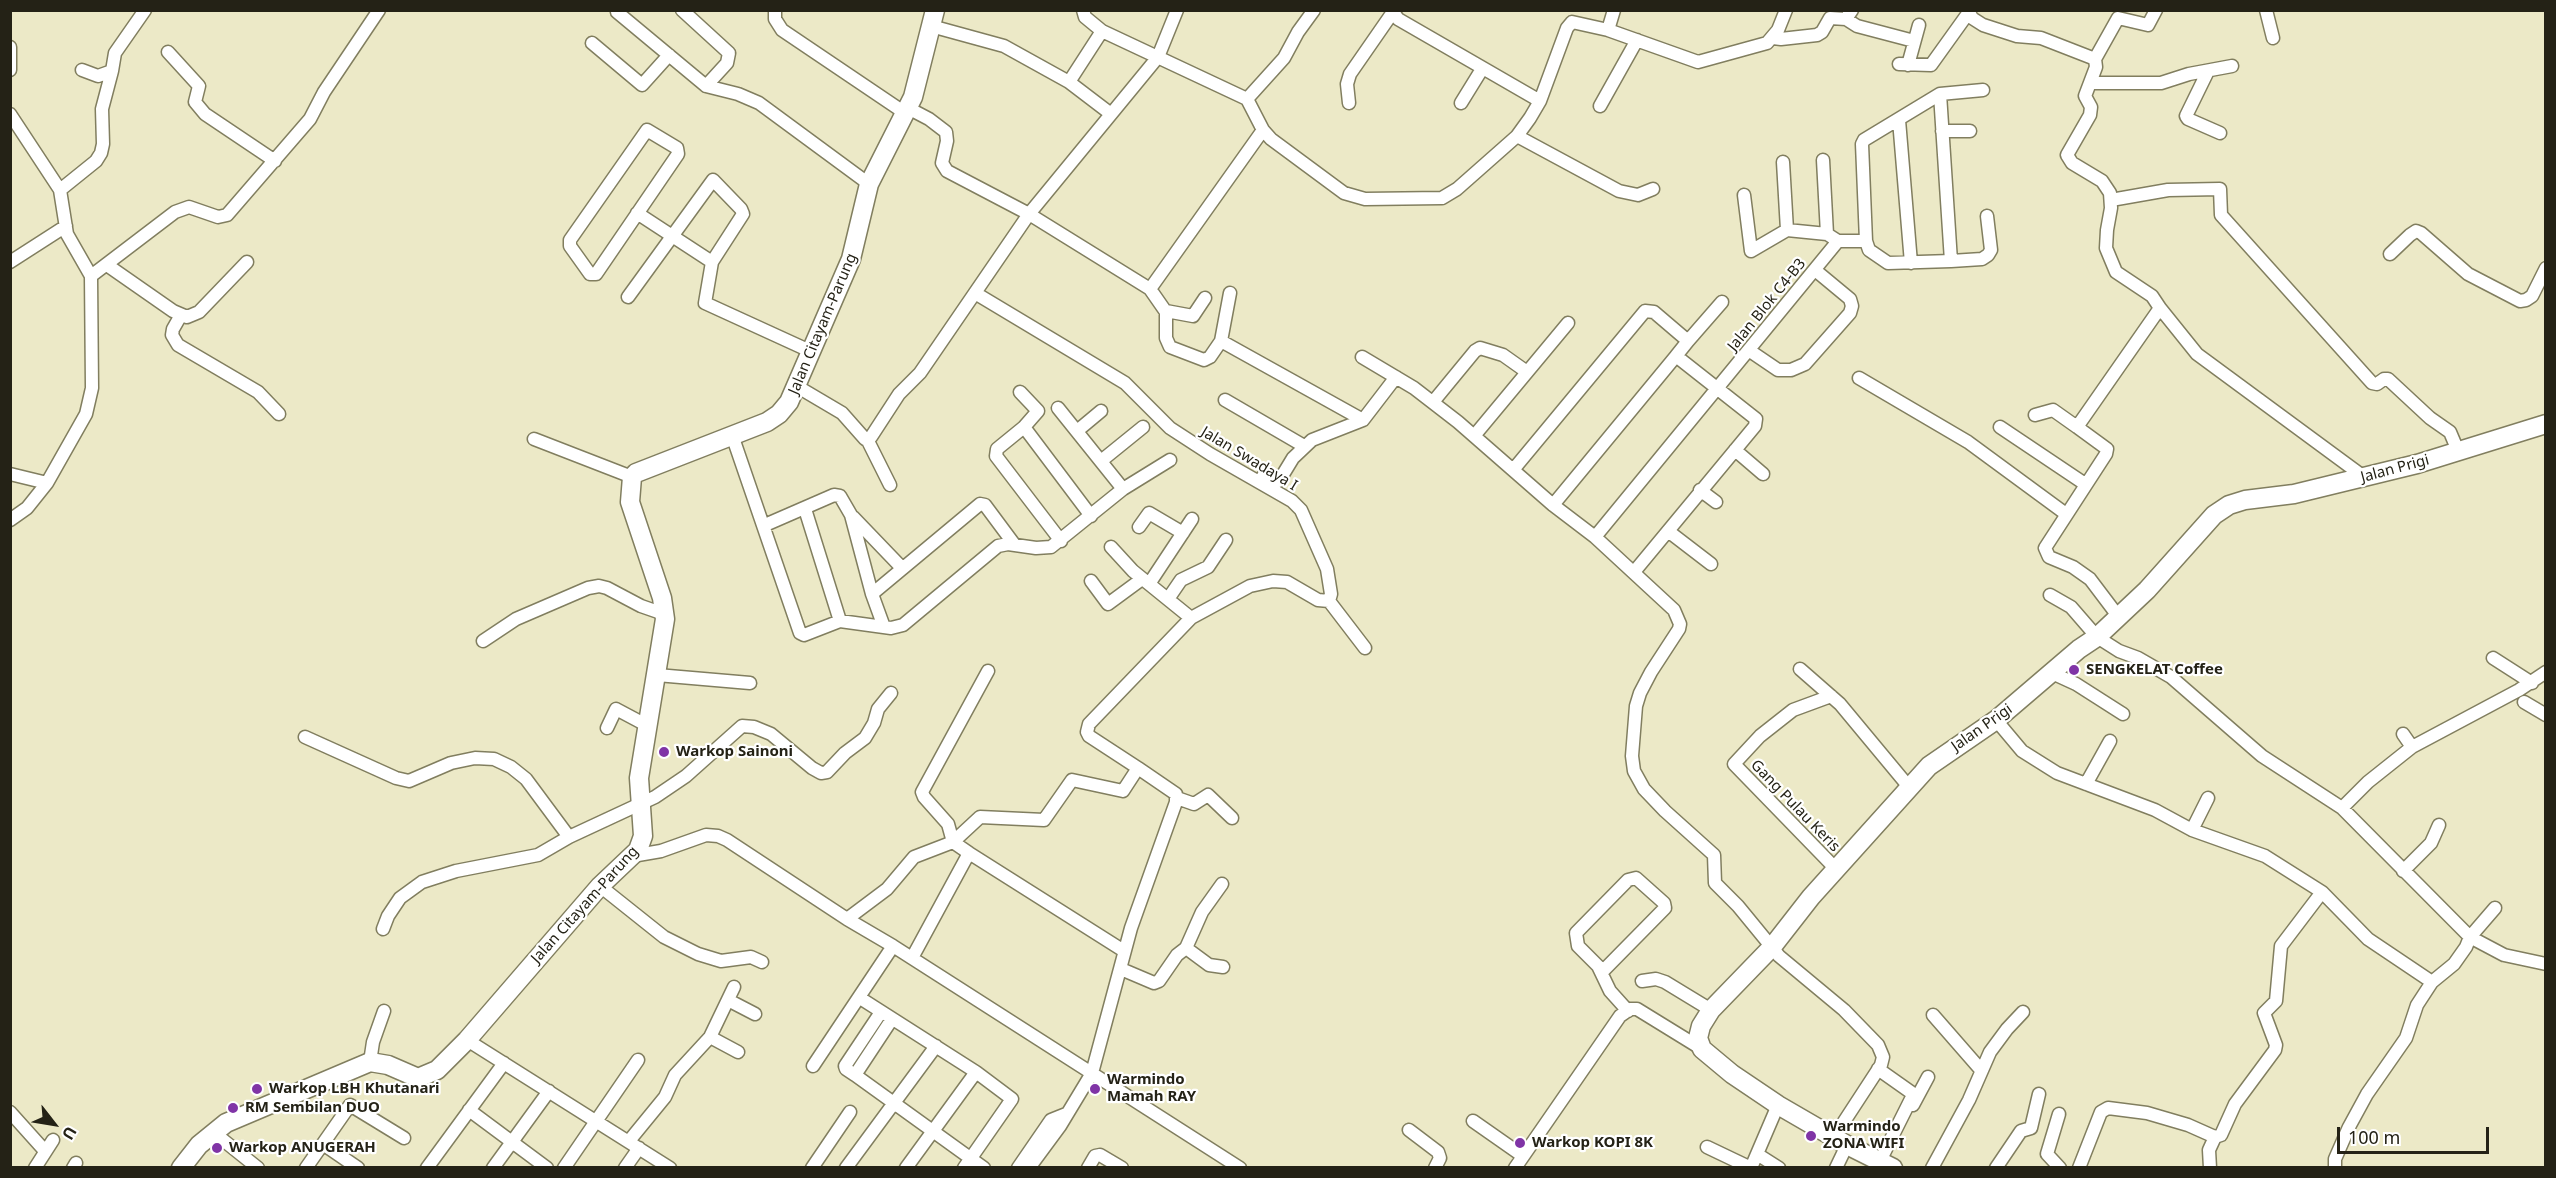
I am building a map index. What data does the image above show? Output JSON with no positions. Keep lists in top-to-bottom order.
{
  "streets": {
    "street": [
      "Jalan Blok C4-B3",
      "Jalan Citayam-Parung",
      "Jalan Swadaya I",
      "Jalan Prigi",
      "Gang Pulau Keris"
    ]
  },
  "crossings": [
    ["Jalan Prigi", "Gang Pulau Keris"]
  ],
  "places": [
    "SENGKELAT Coffee",
    "Warkop Sainoni",
    "Warkop LBH Khutanari",
    "Warmindo Mamah RAY",
    "RM Sembilan DUO",
    "Warmindo ZONA WIFI",
    "Warkop KOPI 8K",
    "Warkop ANUGERAH"
  ],
  "scale_bar": "100 m",
  "north": "bottom right"
}
